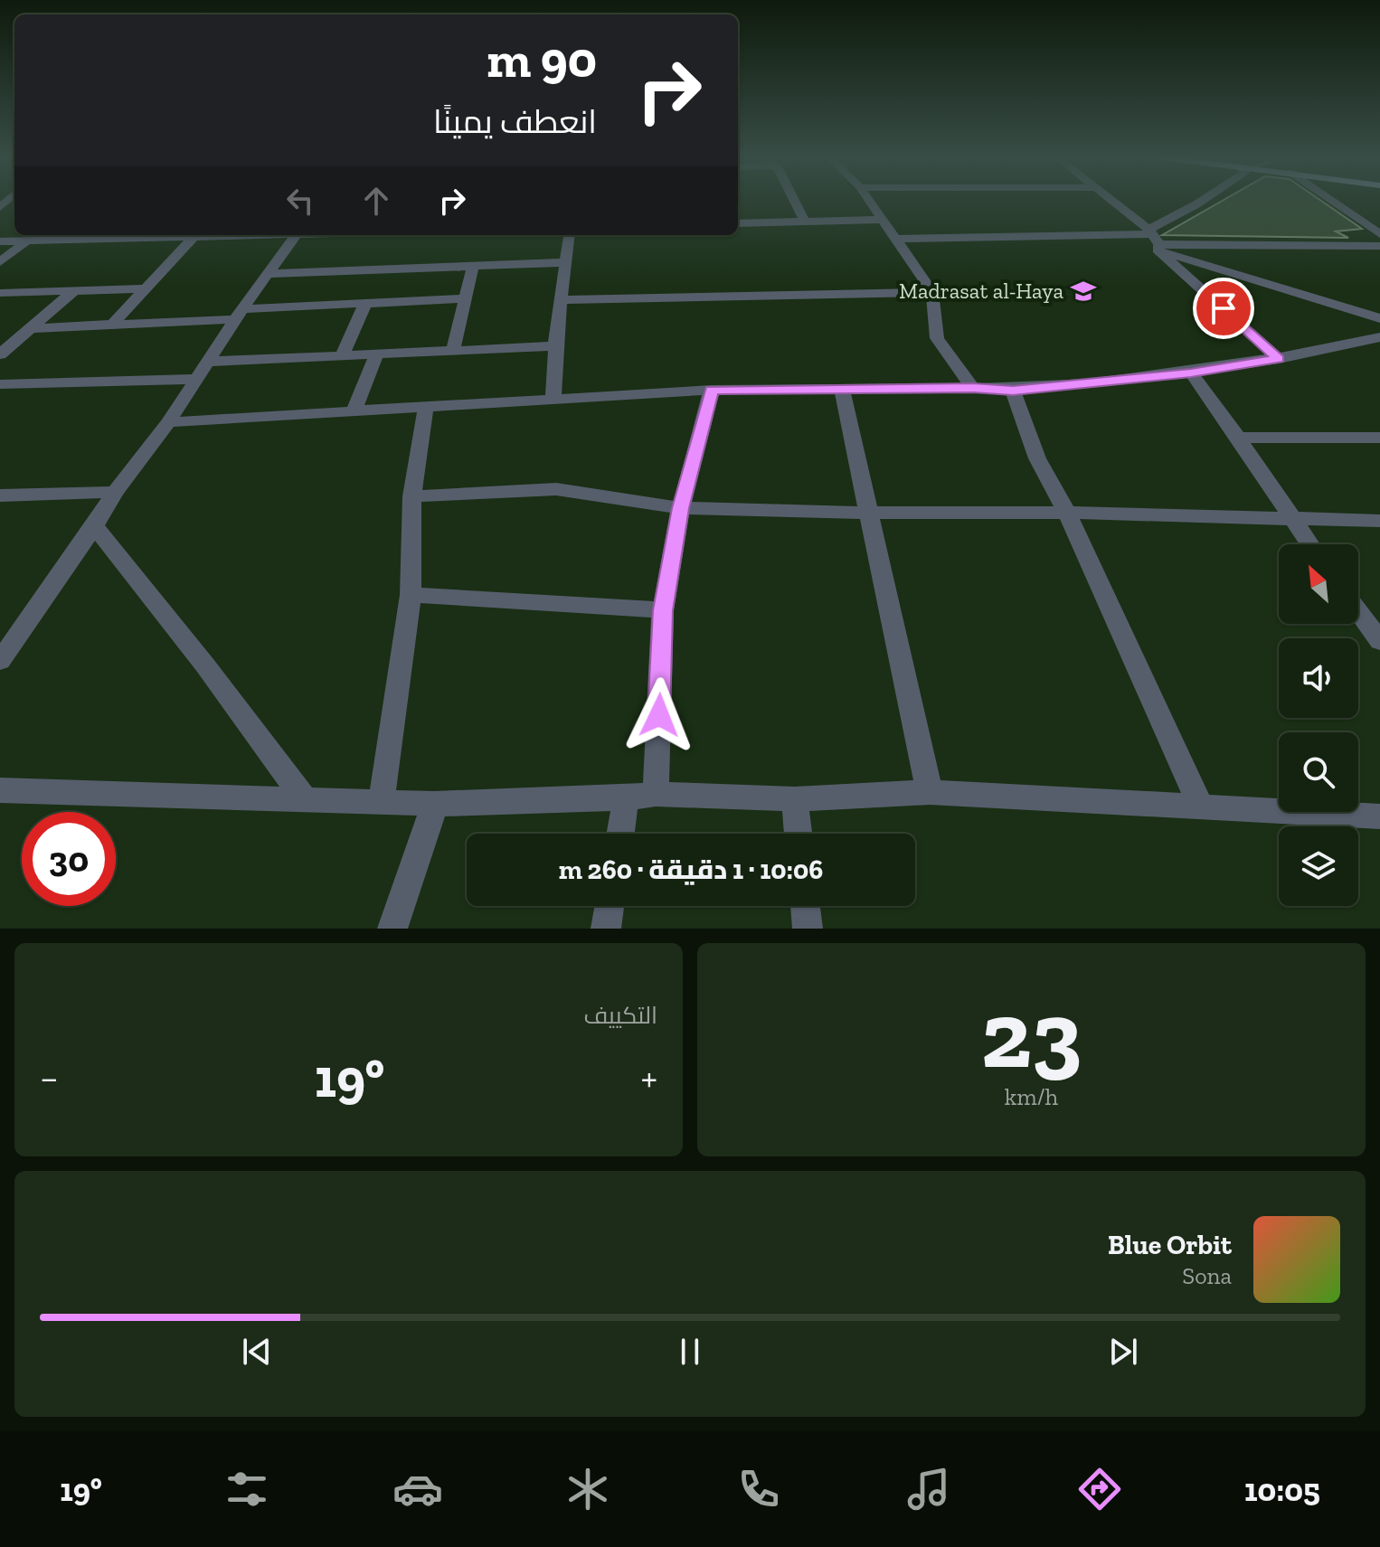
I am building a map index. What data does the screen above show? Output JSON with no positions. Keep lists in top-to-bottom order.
{
  "places": {
    "school or university": ["Madrasat al-Haya"]
  },
  "north": "top left",
  "page": {
    "turn": ["90 m", "انعطف يمينًا"],
    "limit": "30",
    "trip": "10:06 · 1 دقيقة · 260 m",
    "tile": [
      ["23", "km/h"],
      "التكييف"
    ],
    "heat": ["−", "19°", "+"],
    "song": ["Blue Orbit", "Sona"],
    "tabs": ["10:05", "19°"]
  }
}
